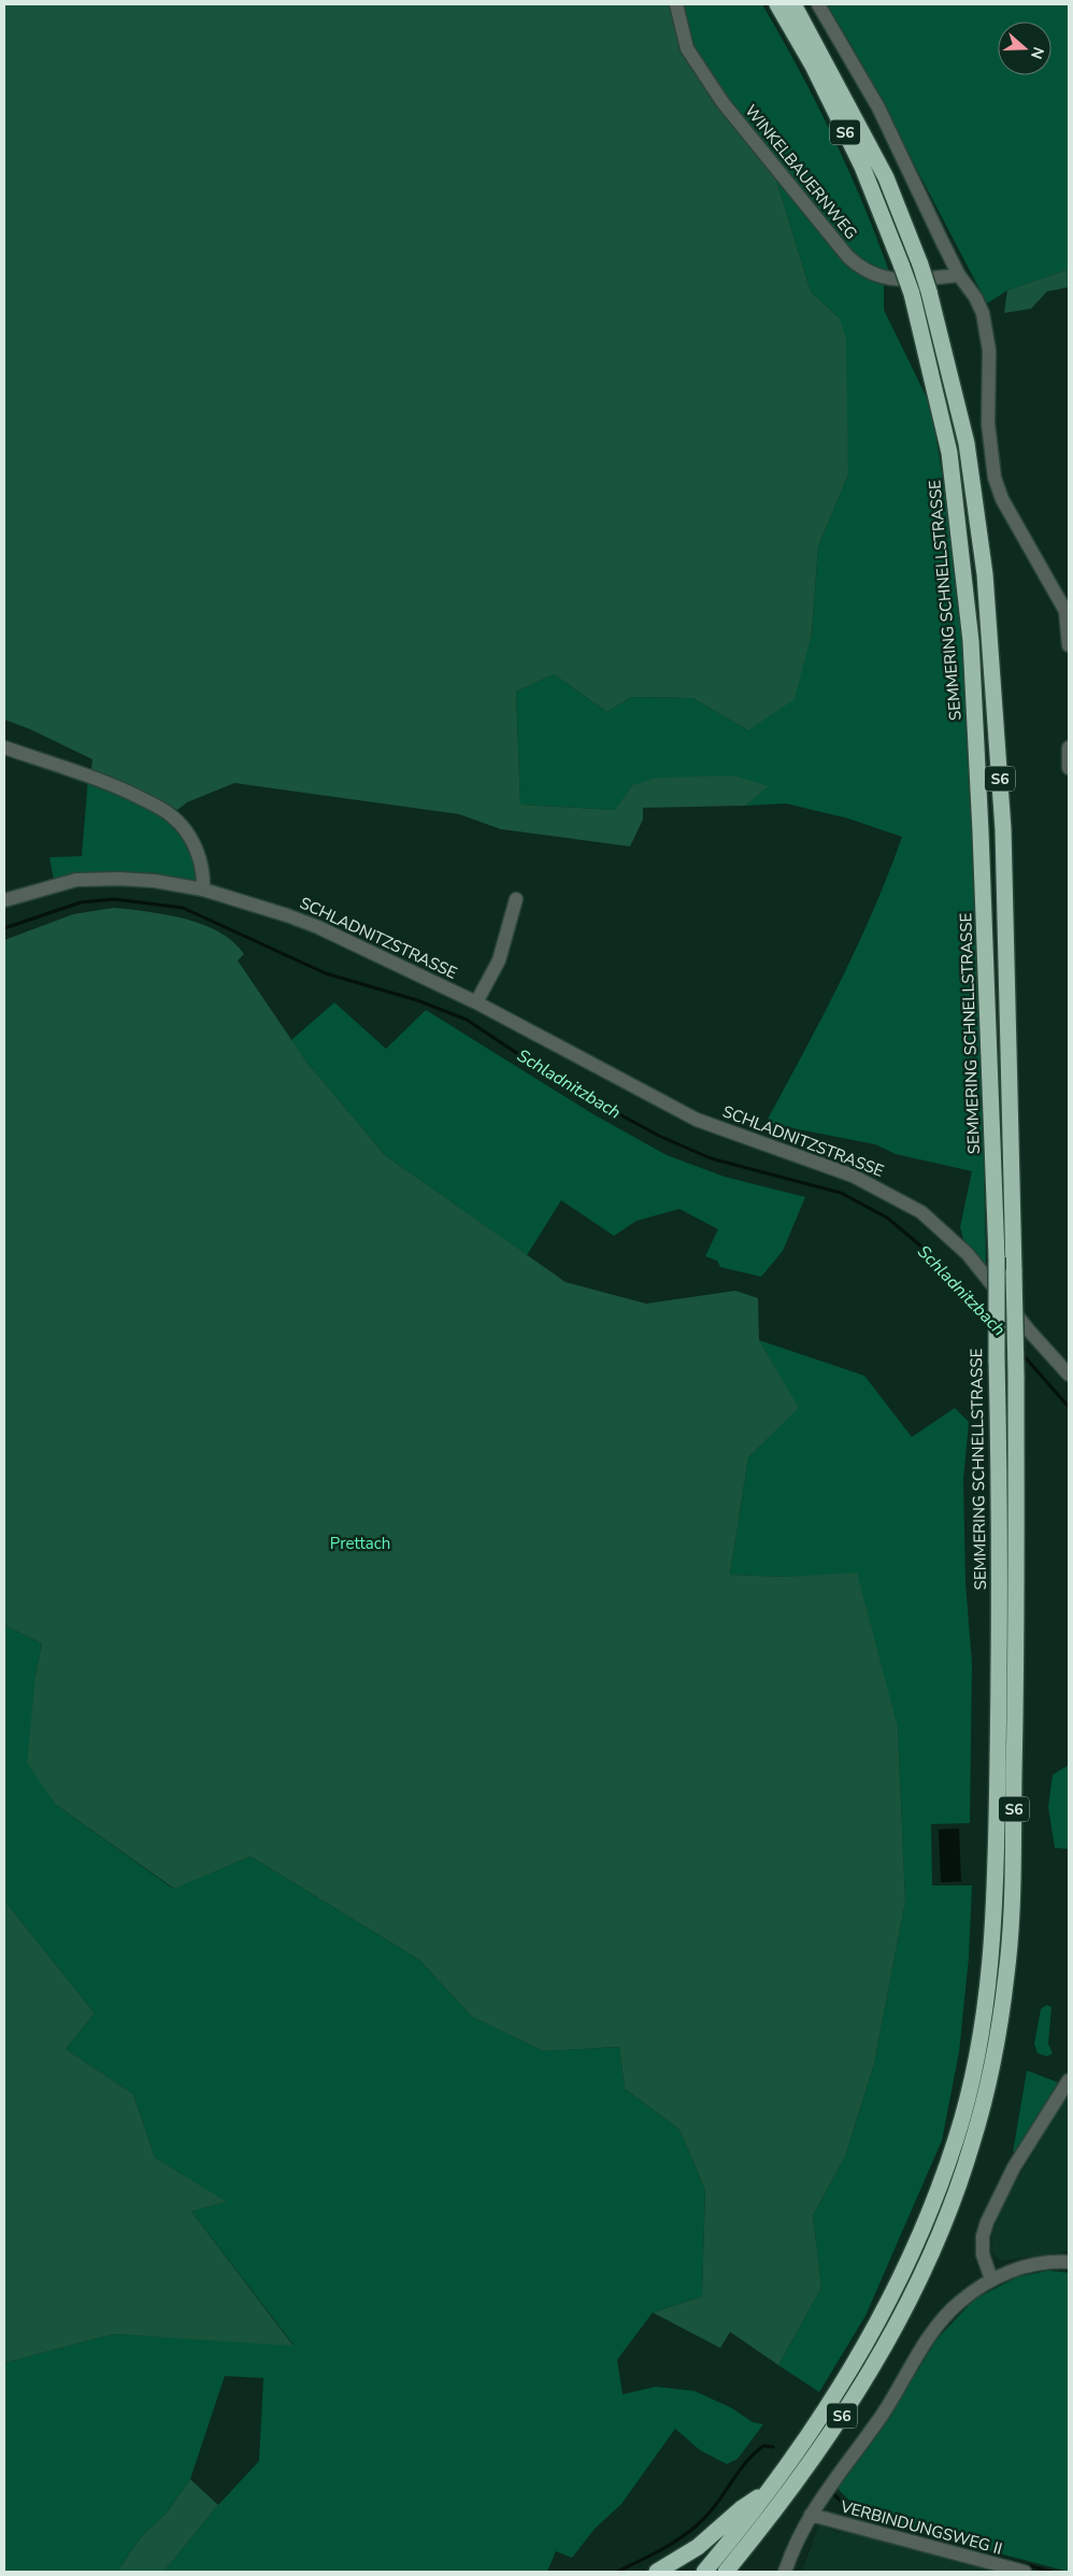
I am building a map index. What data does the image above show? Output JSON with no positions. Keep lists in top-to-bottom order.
{
  "streets": {
    "highway": ["S6", "SEMMERING SCHNELLSTRASSE"],
    "street": ["WINKELBAUERNWEG", "SCHLADNITZSTRASSE", "VERBINDUNGSWEG II"]
  },
  "water": ["Schladnitzbach"],
  "parks": ["Prettach"],
  "north": "right"
}
